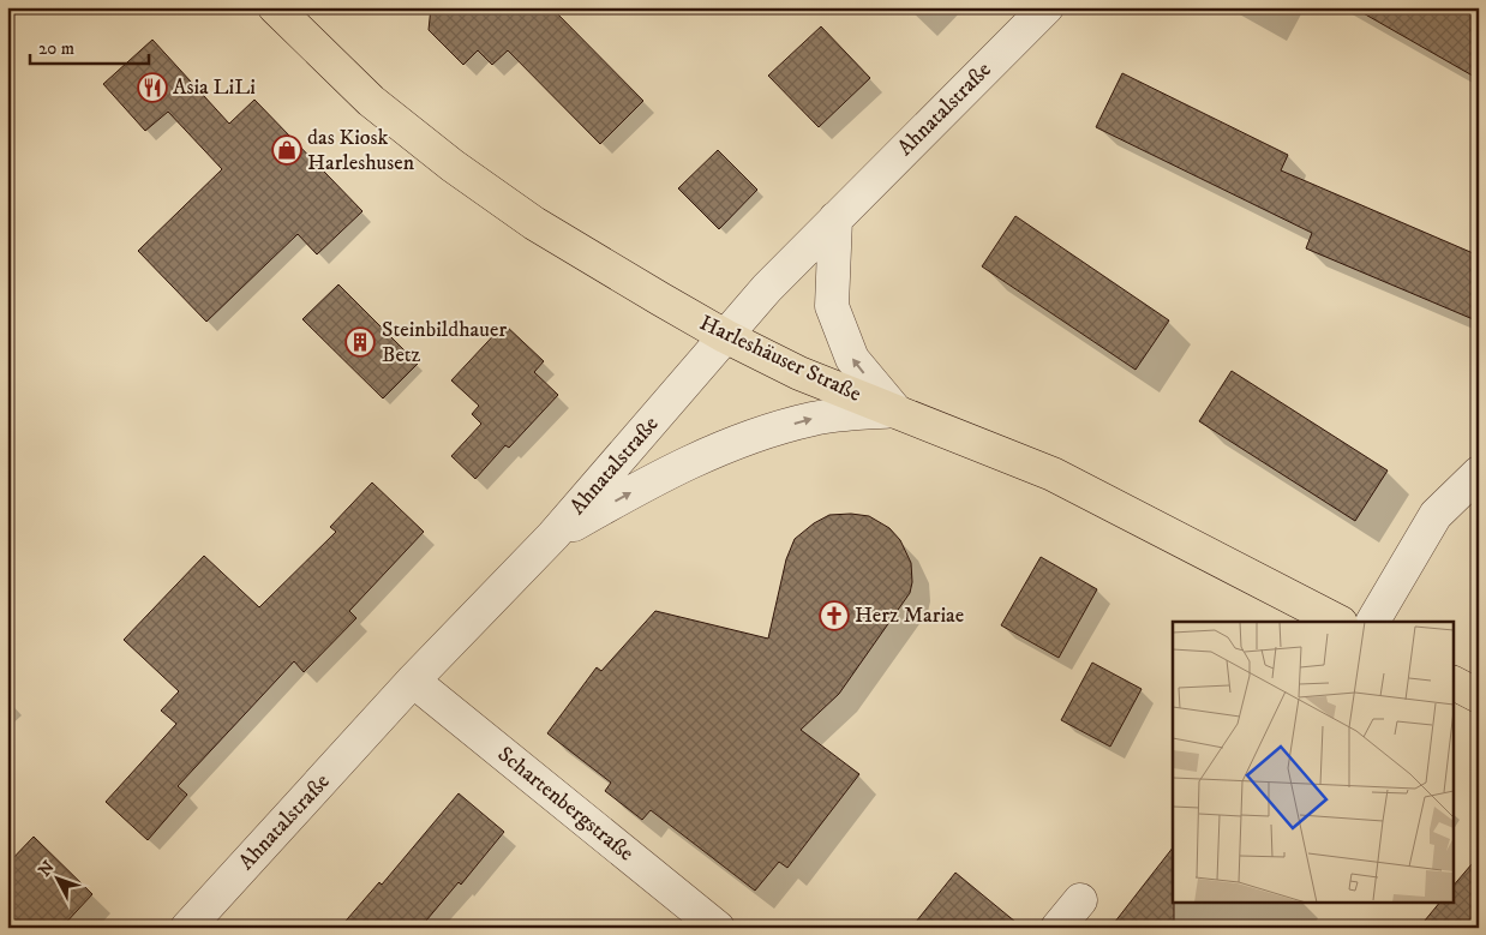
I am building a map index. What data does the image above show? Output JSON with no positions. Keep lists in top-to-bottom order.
{
  "streets": {
    "main road": ["Harleshäuser Straße"],
    "street": ["Ahnatalstraße", "Schartenbergstraße"]
  },
  "crossings": [
    ["Ahnatalstraße", "Harleshäuser Straße"],
    ["Ahnatalstraße", "Schartenbergstraße"]
  ],
  "places": {
    "restaurant": ["Asia LiLi"],
    "shop": ["das Kiosk Harleshusen"],
    "building": ["Steinbildhauer Betz"],
    "church": ["Herz Mariae"]
  },
  "scale_bar": "20 m",
  "north": "top left"
}
